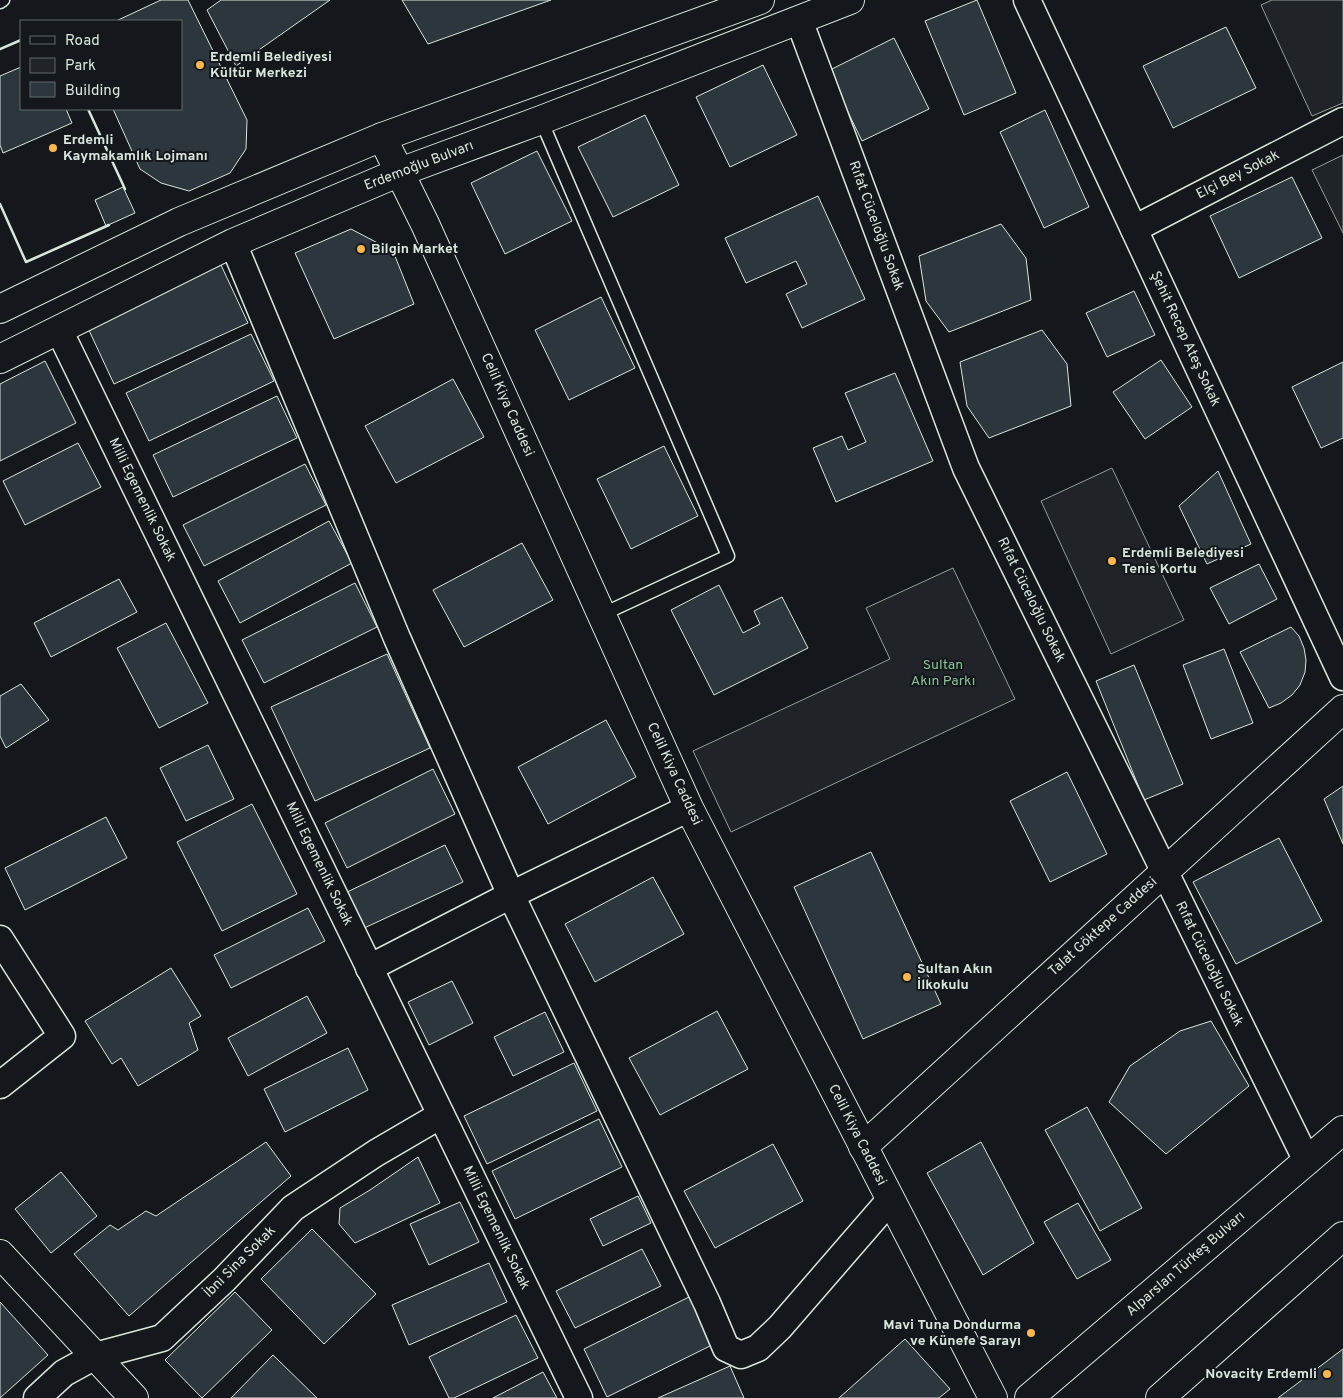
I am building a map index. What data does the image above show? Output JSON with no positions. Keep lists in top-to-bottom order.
{
  "streets": {
    "main road": [
      "Erdemoğlu Bulvarı",
      "Celil Kiya Caddesi",
      "Talat Göktepe Caddesi",
      "Alparslan Türkeş Bulvarı"
    ],
    "street": [
      "Elçi Bey Sokak",
      "Rıfat Cüceloğlu Sokak",
      "Şehit Recep Ateş Sokak",
      "Milli Egemenlik Sokak",
      "İbni Sina Sokak"
    ]
  },
  "crossings": [
    ["Erdemoğlu Bulvarı", "Rıfat Cüceloğlu Sokak"],
    ["Erdemoğlu Bulvarı", "Celil Kiya Caddesi"],
    ["Erdemoğlu Bulvarı", "Milli Egemenlik Sokak"],
    ["Elçi Bey Sokak", "Şehit Recep Ateş Sokak"],
    ["Rıfat Cüceloğlu Sokak", "Talat Göktepe Caddesi"],
    ["Rıfat Cüceloğlu Sokak", "Alparslan Türkeş Bulvarı"],
    ["Celil Kiya Caddesi", "Talat Göktepe Caddesi"],
    ["Milli Egemenlik Sokak", "İbni Sina Sokak"]
  ],
  "parks": ["Sultan Akın Parkı"],
  "places": [
    "Erdemli Belediyesi Kültür Merkezi",
    "Erdemli Kaymakamlık Lojmanı",
    "Bilgin Market",
    "Erdemli Belediyesi Tenis Kortu",
    "Sultan Akın İlkokulu",
    "Mavi Tuna Dondurma ve Künefe Sarayı",
    "Novacity Erdemli"
  ],
  "legend": ["Road", "Park", "Building"]
}
